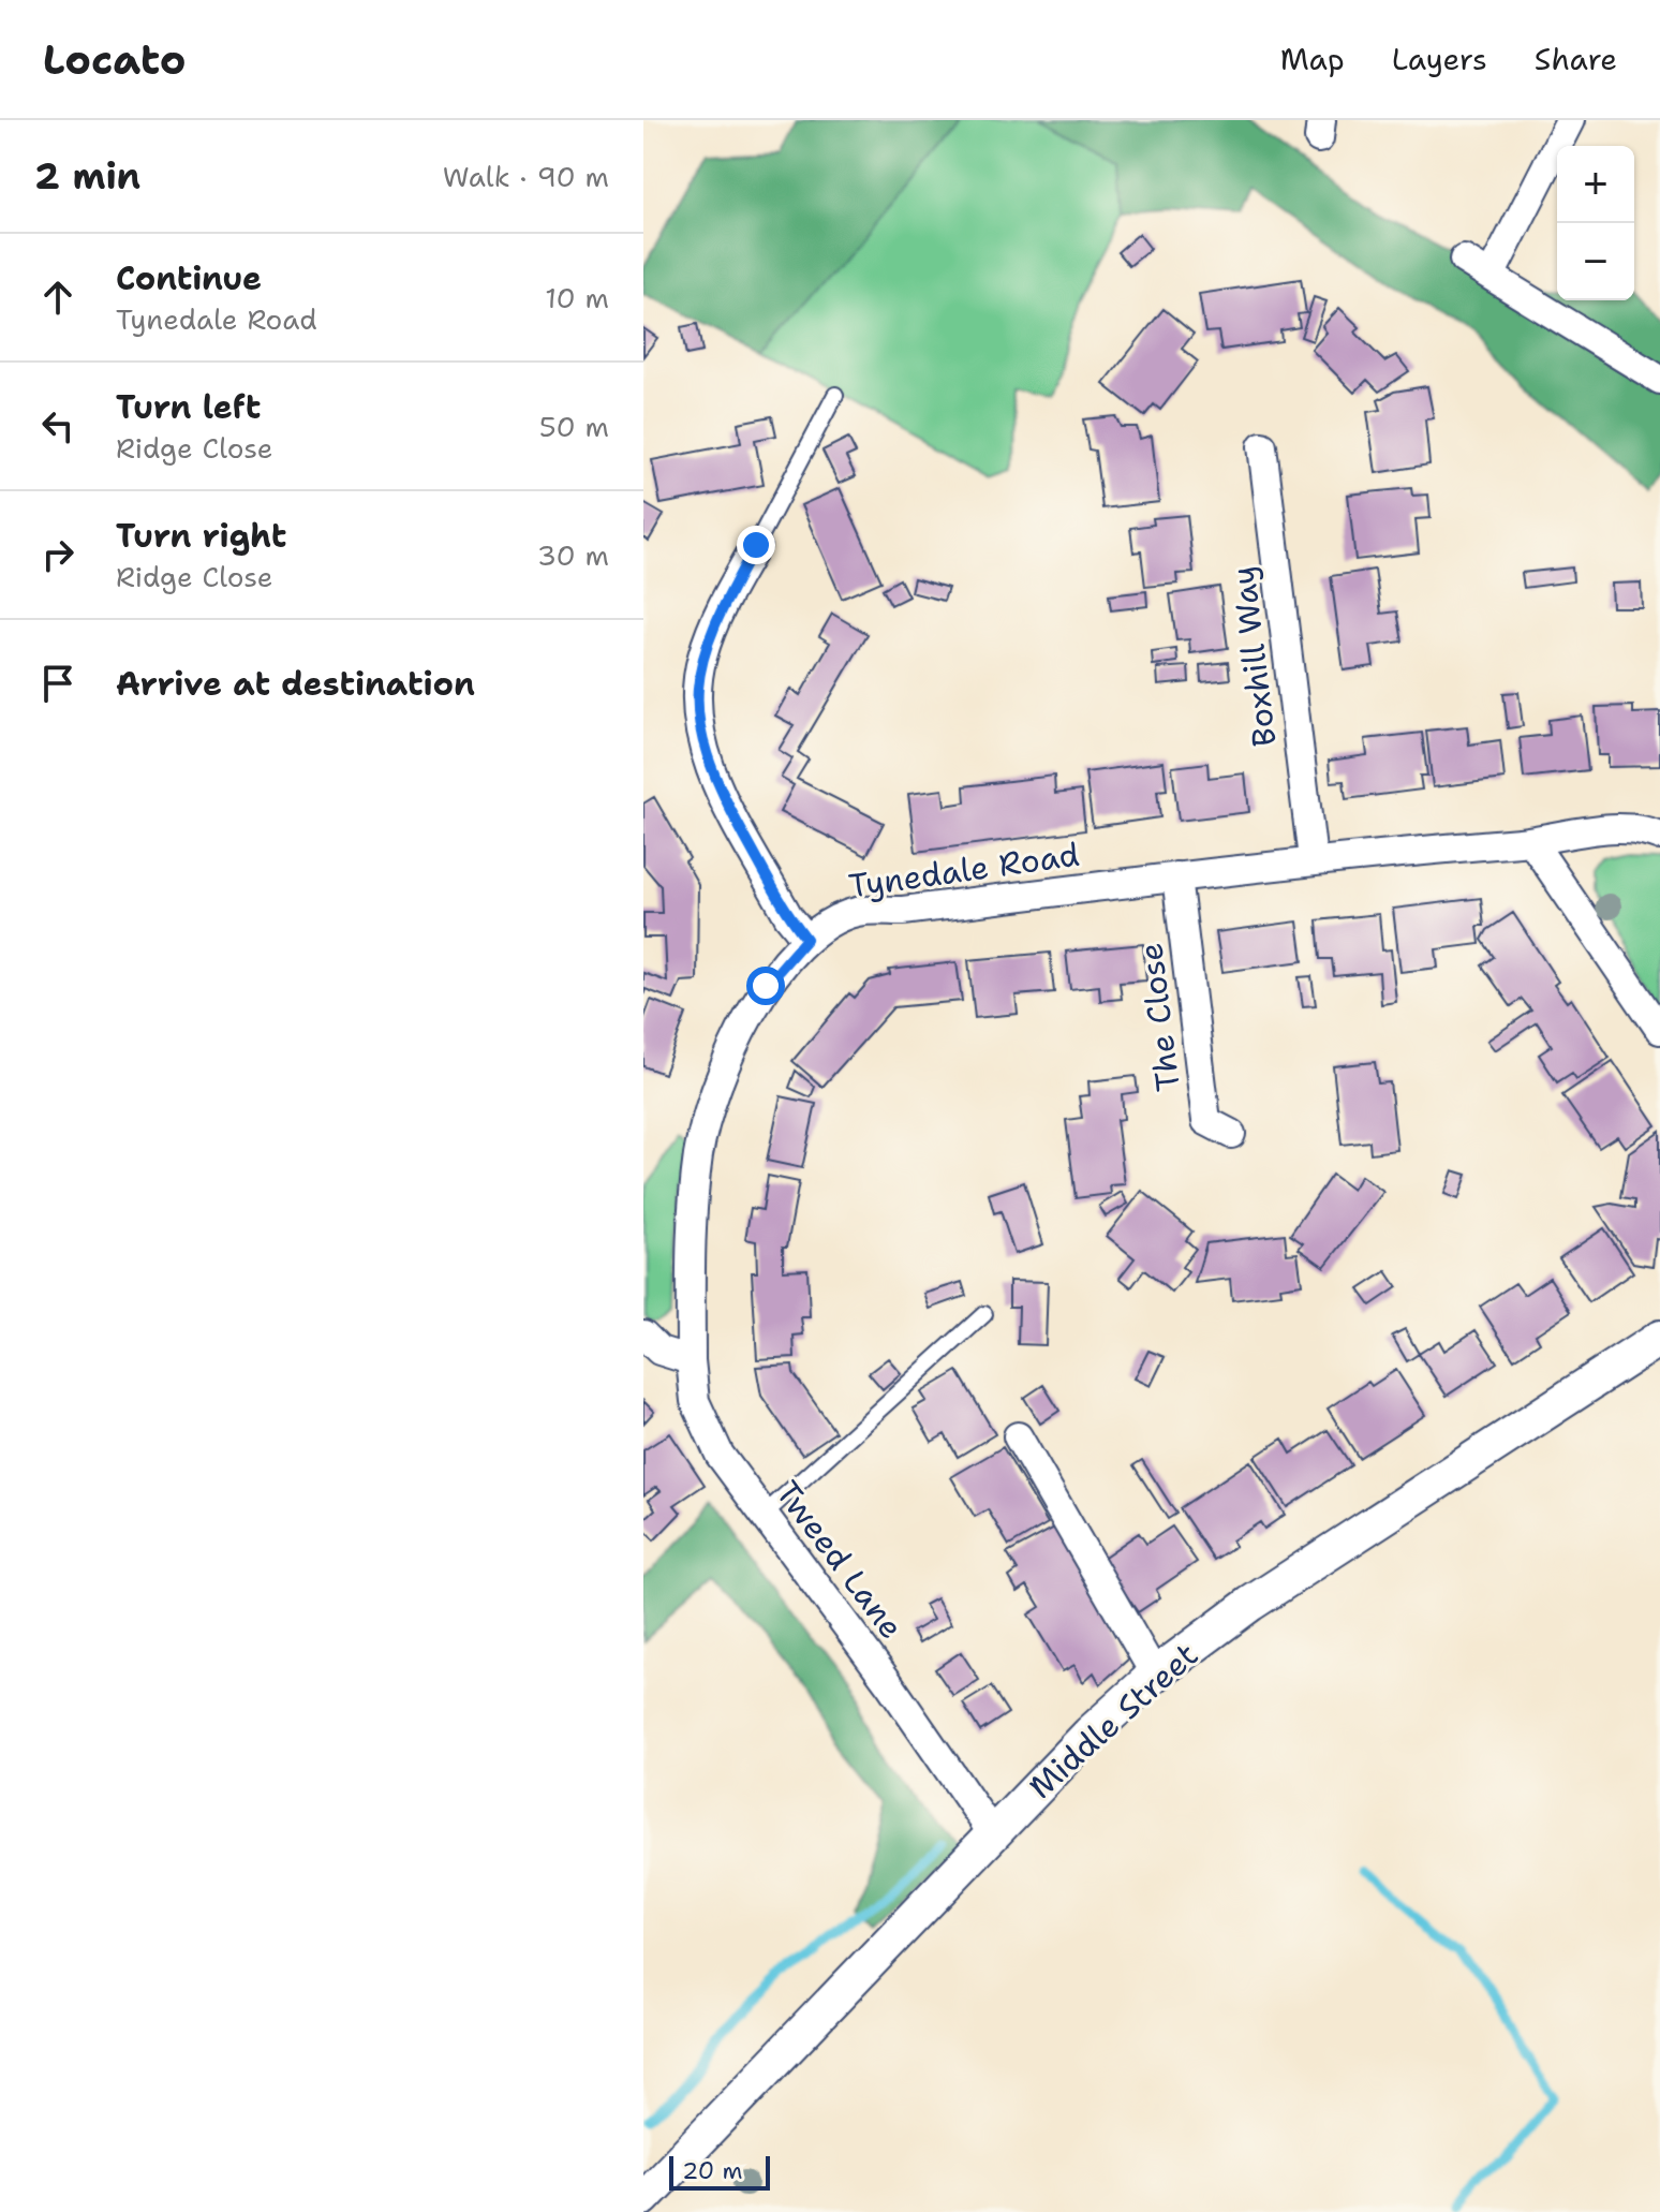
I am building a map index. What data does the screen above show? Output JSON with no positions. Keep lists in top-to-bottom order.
{
  "streets": {
    "street": [
      "Boxhill Way",
      "Tynedale Road",
      "The Close",
      "Tweed Lane",
      "Middle Street"
    ]
  },
  "crossings": [
    ["Boxhill Way", "Tynedale Road"],
    ["Tynedale Road", "The Close"],
    ["Tynedale Road", "Tweed Lane"],
    ["Tweed Lane", "Middle Street"]
  ],
  "scale_bar": "20 m",
  "page": {
    "header": "Locato",
    "nav": ["Map", "Layers", "Share"],
    "heading": ["2 min", "Walk · 90 m"],
    "map_buttons": ["+", "−"],
    "list": [
      ["Continue", "Tynedale Road", "10 m"],
      ["Turn left", "Ridge Close", "50 m"],
      ["Turn right", "Ridge Close", "30 m"],
      "Arrive at destination"
    ],
    "scale": "20 m"
  }
}
